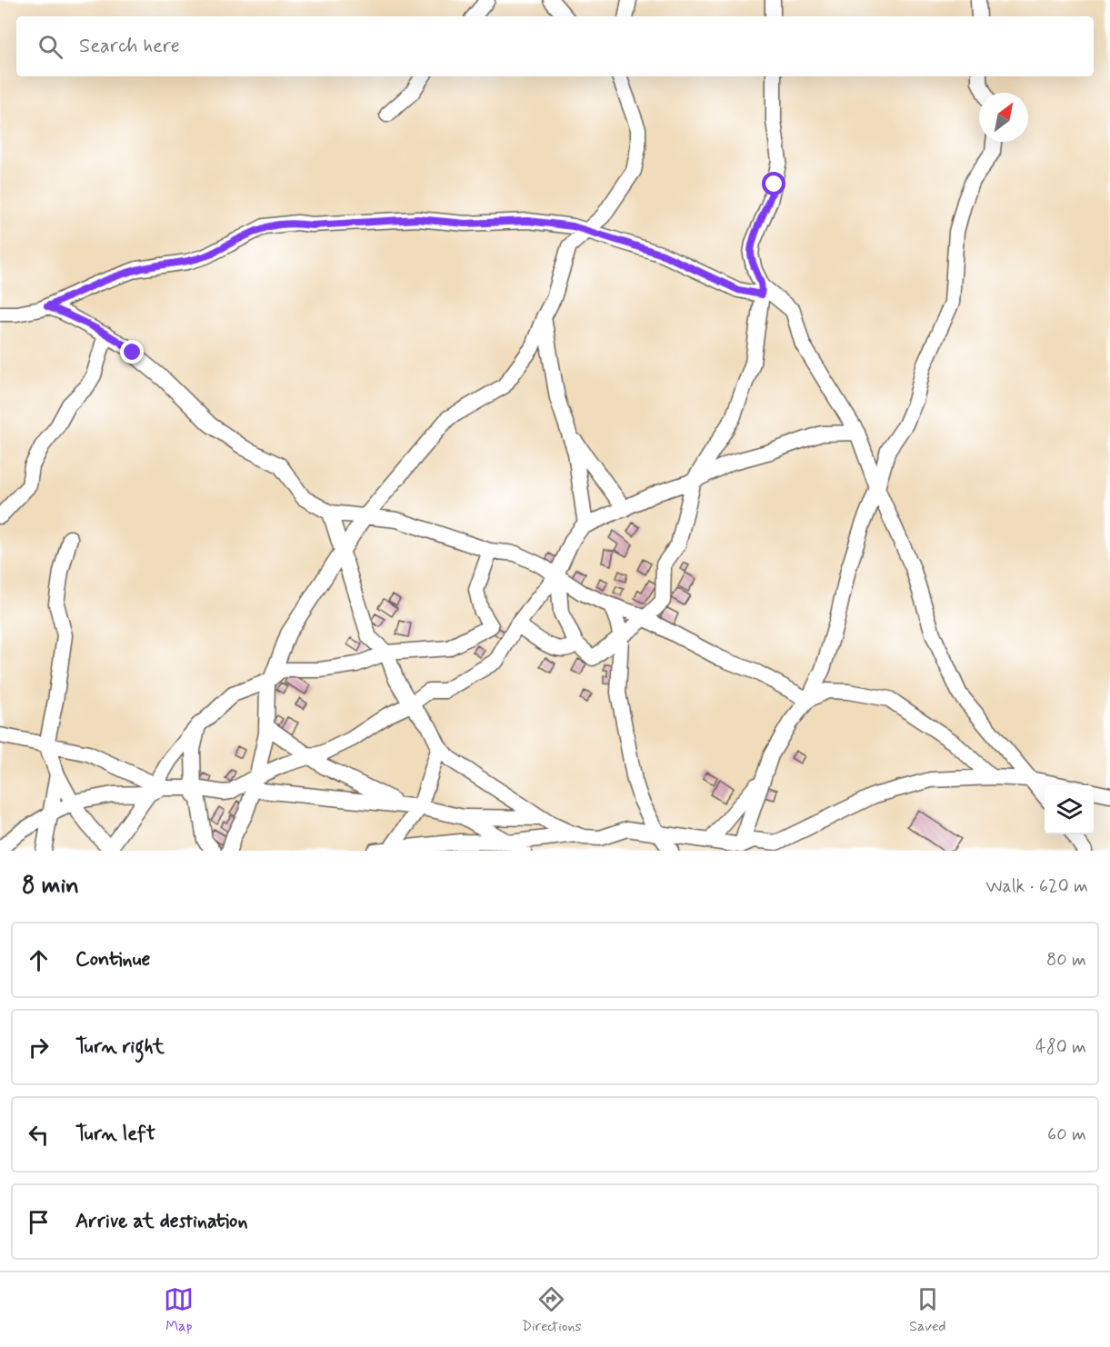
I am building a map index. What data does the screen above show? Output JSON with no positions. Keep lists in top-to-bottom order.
{
  "north": "top right",
  "page": {
    "search": "Search here",
    "heading": ["8 min", "Walk · 620 m"],
    "list": [
      ["Continue", "80 m"],
      ["Turn right", "480 m"],
      ["Turn left", "60 m"],
      "Arrive at destination"
    ],
    "nav": ["Map", "Directions", "Saved"]
  }
}
